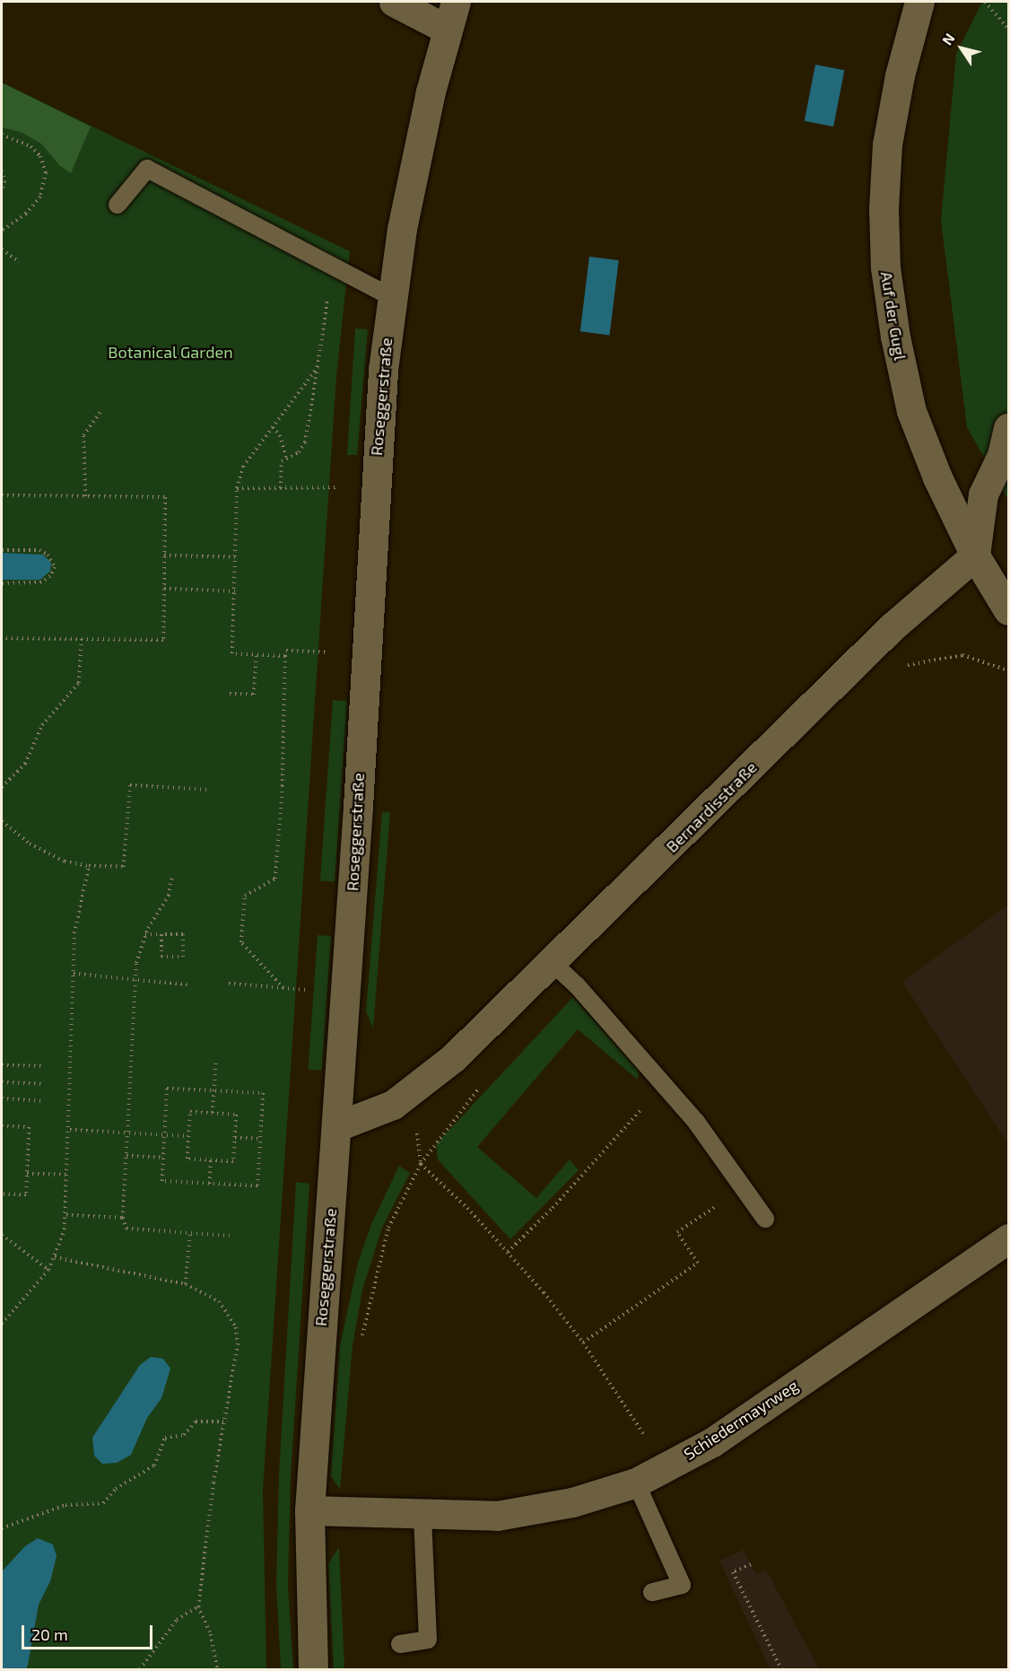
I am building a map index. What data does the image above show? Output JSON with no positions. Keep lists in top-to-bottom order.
{
  "streets": {
    "street": [
      "Auf der Gugl",
      "Roseggerstraße",
      "Bernardisstraße",
      "Schiedermayrweg"
    ]
  },
  "crossings": [
    ["Auf der Gugl", "Bernardisstraße"],
    ["Roseggerstraße", "Bernardisstraße"],
    ["Roseggerstraße", "Schiedermayrweg"]
  ],
  "parks": ["Botanical Garden"],
  "scale_bar": "20 m",
  "north": "top left"
}
